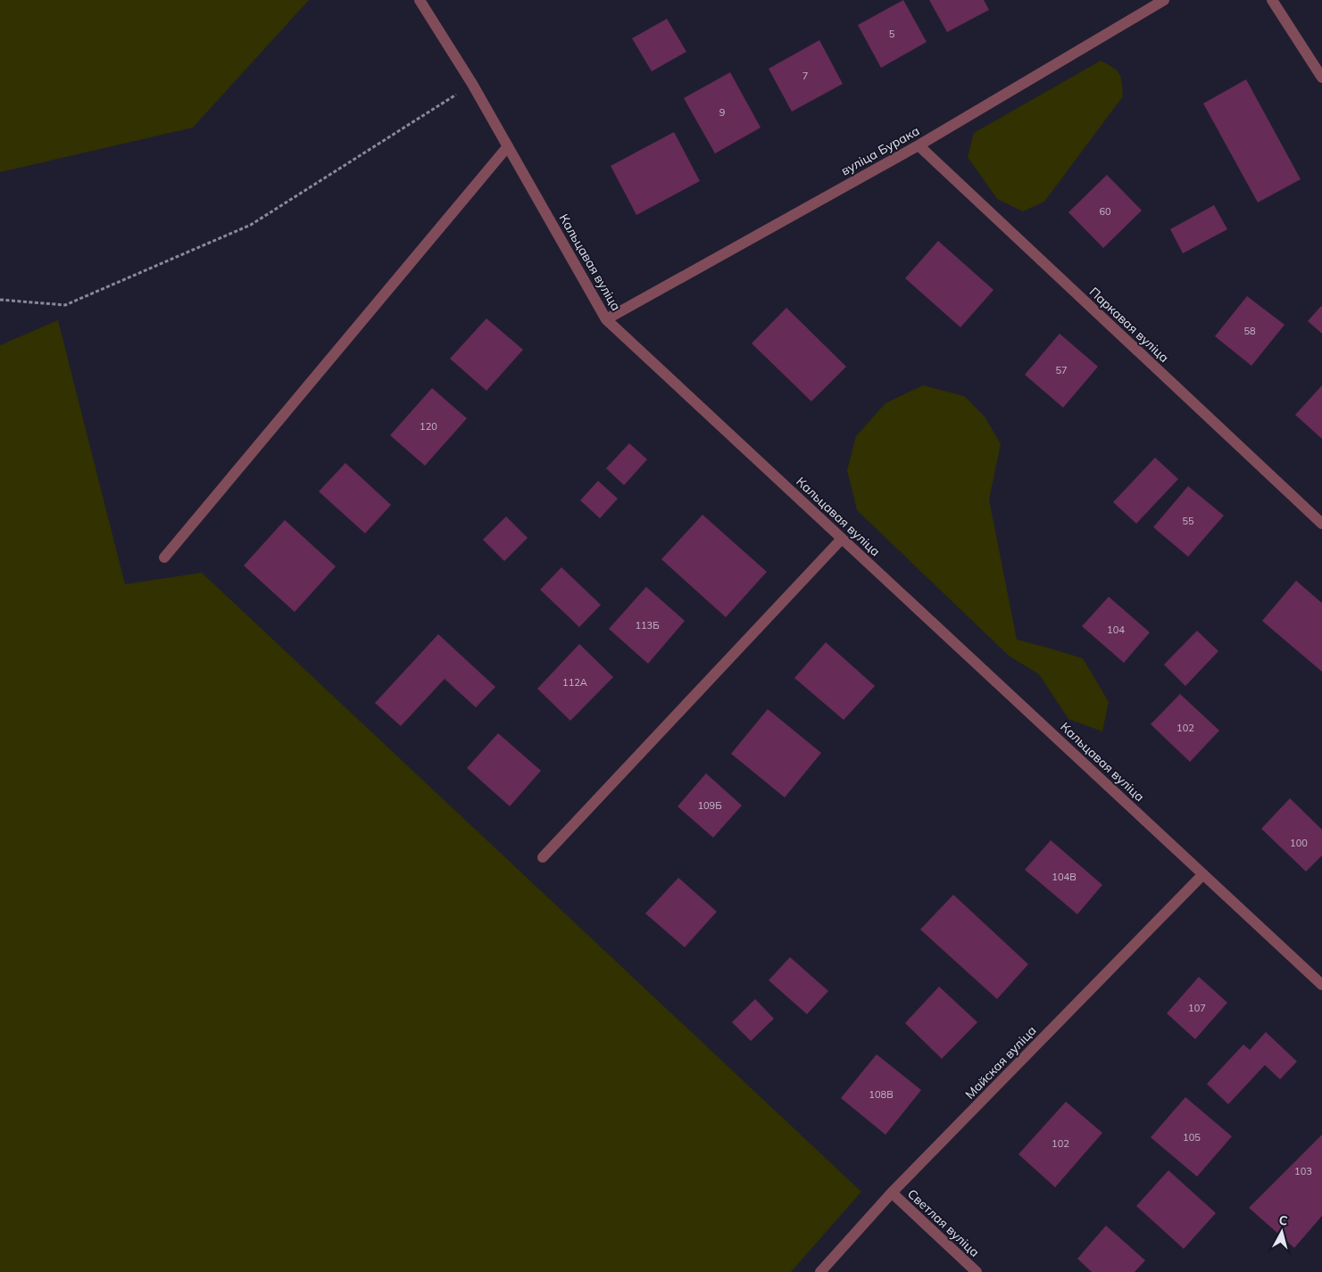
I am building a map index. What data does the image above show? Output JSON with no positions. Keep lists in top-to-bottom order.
{
  "streets": {
    "street": [
      "вуліца Бурака",
      "Кальцавая вуліца",
      "Паркавая вуліца",
      "Майская вуліца",
      "Светлая вуліца"
    ]
  },
  "crossings": [
    ["вуліца Бурака", "Кальцавая вуліца"],
    ["вуліца Бурака", "Паркавая вуліца"],
    ["Кальцавая вуліца", "Майская вуліца"],
    ["Майская вуліца", "Светлая вуліца"]
  ],
  "house_numbers": [
    "5",
    "7",
    "9",
    "60",
    "58",
    "57",
    "120",
    "55",
    "113Б",
    "104",
    "112А",
    "102",
    "109Б",
    "100",
    "104В",
    "107",
    "108В",
    "105",
    "102",
    "103"
  ],
  "north": "top"
}
